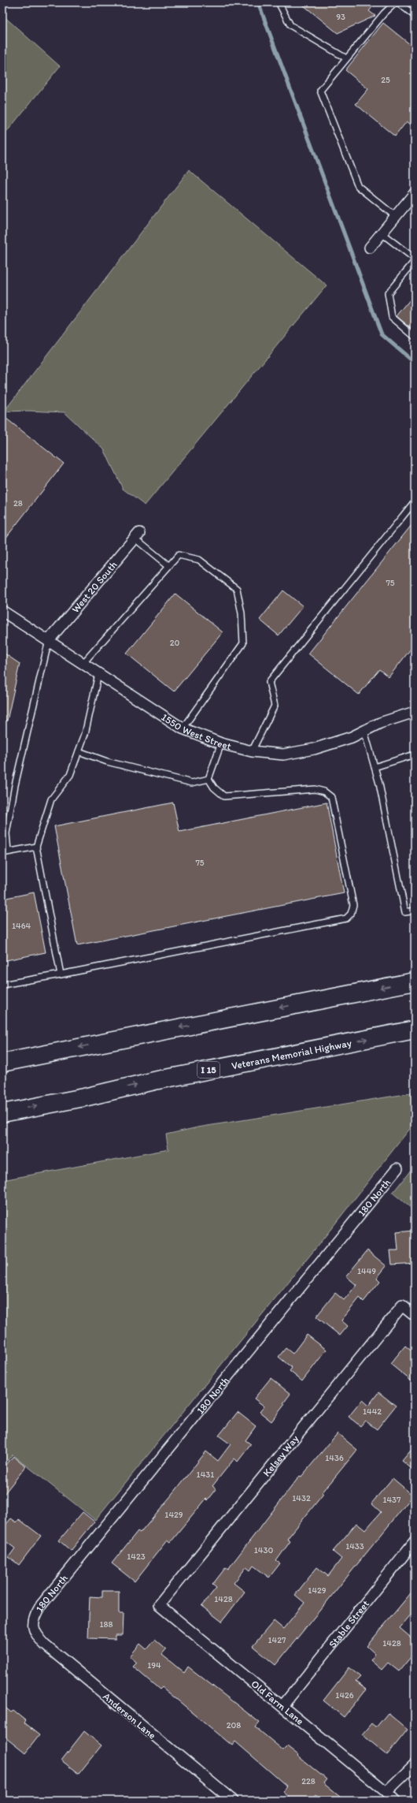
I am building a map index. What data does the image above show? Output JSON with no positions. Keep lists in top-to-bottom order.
{
  "streets": {
    "highway": ["Veterans Memorial Highway", "I 15"],
    "street": [
      "West 20 South",
      "1550 West Street",
      "180 North",
      "Kelsey Way",
      "Stable Street",
      "Old Farm Lane",
      "Anderson Lane"
    ]
  },
  "crossings": [
    ["West 20 South", "1550 West Street"],
    ["180 North", "Anderson Lane"],
    ["Kelsey Way", "Old Farm Lane"],
    ["Stable Street", "Old Farm Lane"]
  ],
  "house_numbers": [
    "93",
    "25",
    "28",
    "75",
    "20",
    "75",
    "1464",
    "1449",
    "1442",
    "1436",
    "1431",
    "1432",
    "1437",
    "1429",
    "1433",
    "1430",
    "1423",
    "1429",
    "1428",
    "188",
    "1427",
    "1428",
    "194",
    "1426",
    "208",
    "228"
  ]
}
